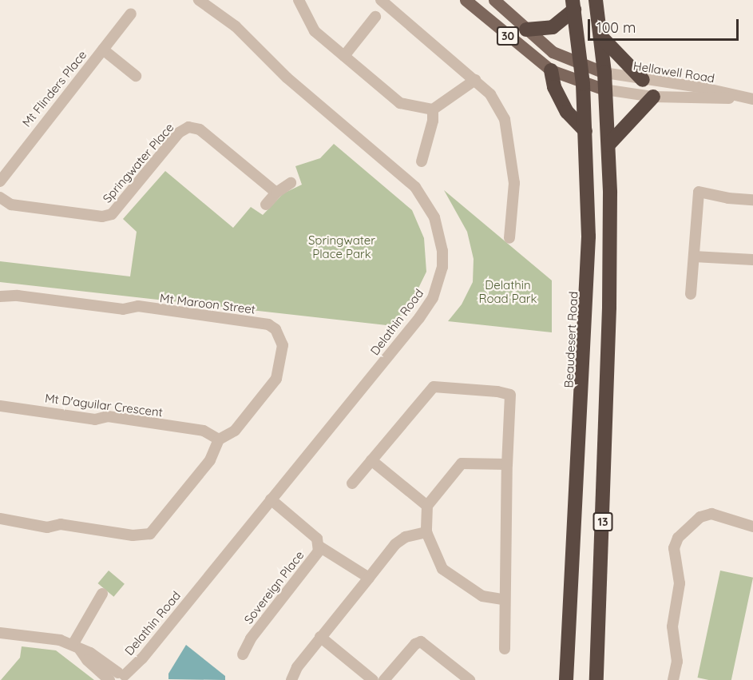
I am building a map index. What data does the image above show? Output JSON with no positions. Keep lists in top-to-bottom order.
{
  "streets": {
    "highway": ["Beaudesert Road", "13"],
    "main road": ["30"],
    "street": [
      "Hellawell Road",
      "Mt Flinders Place",
      "Springwater Place",
      "Mt Maroon Street",
      "Delathin Road",
      "Mt D'aguilar Crescent",
      "Sovereign Place"
    ]
  },
  "crossings": [
    ["30", "Hellawell Road"],
    ["30", "Beaudesert Road"],
    ["30", "13"],
    ["Hellawell Road", "13"],
    ["Mt Maroon Street", "Mt D'aguilar Crescent"],
    ["Delathin Road", "Sovereign Place"]
  ],
  "parks": ["Springwater Place Park", "Delathin Road Park"],
  "scale_bar": "100 m"
}
